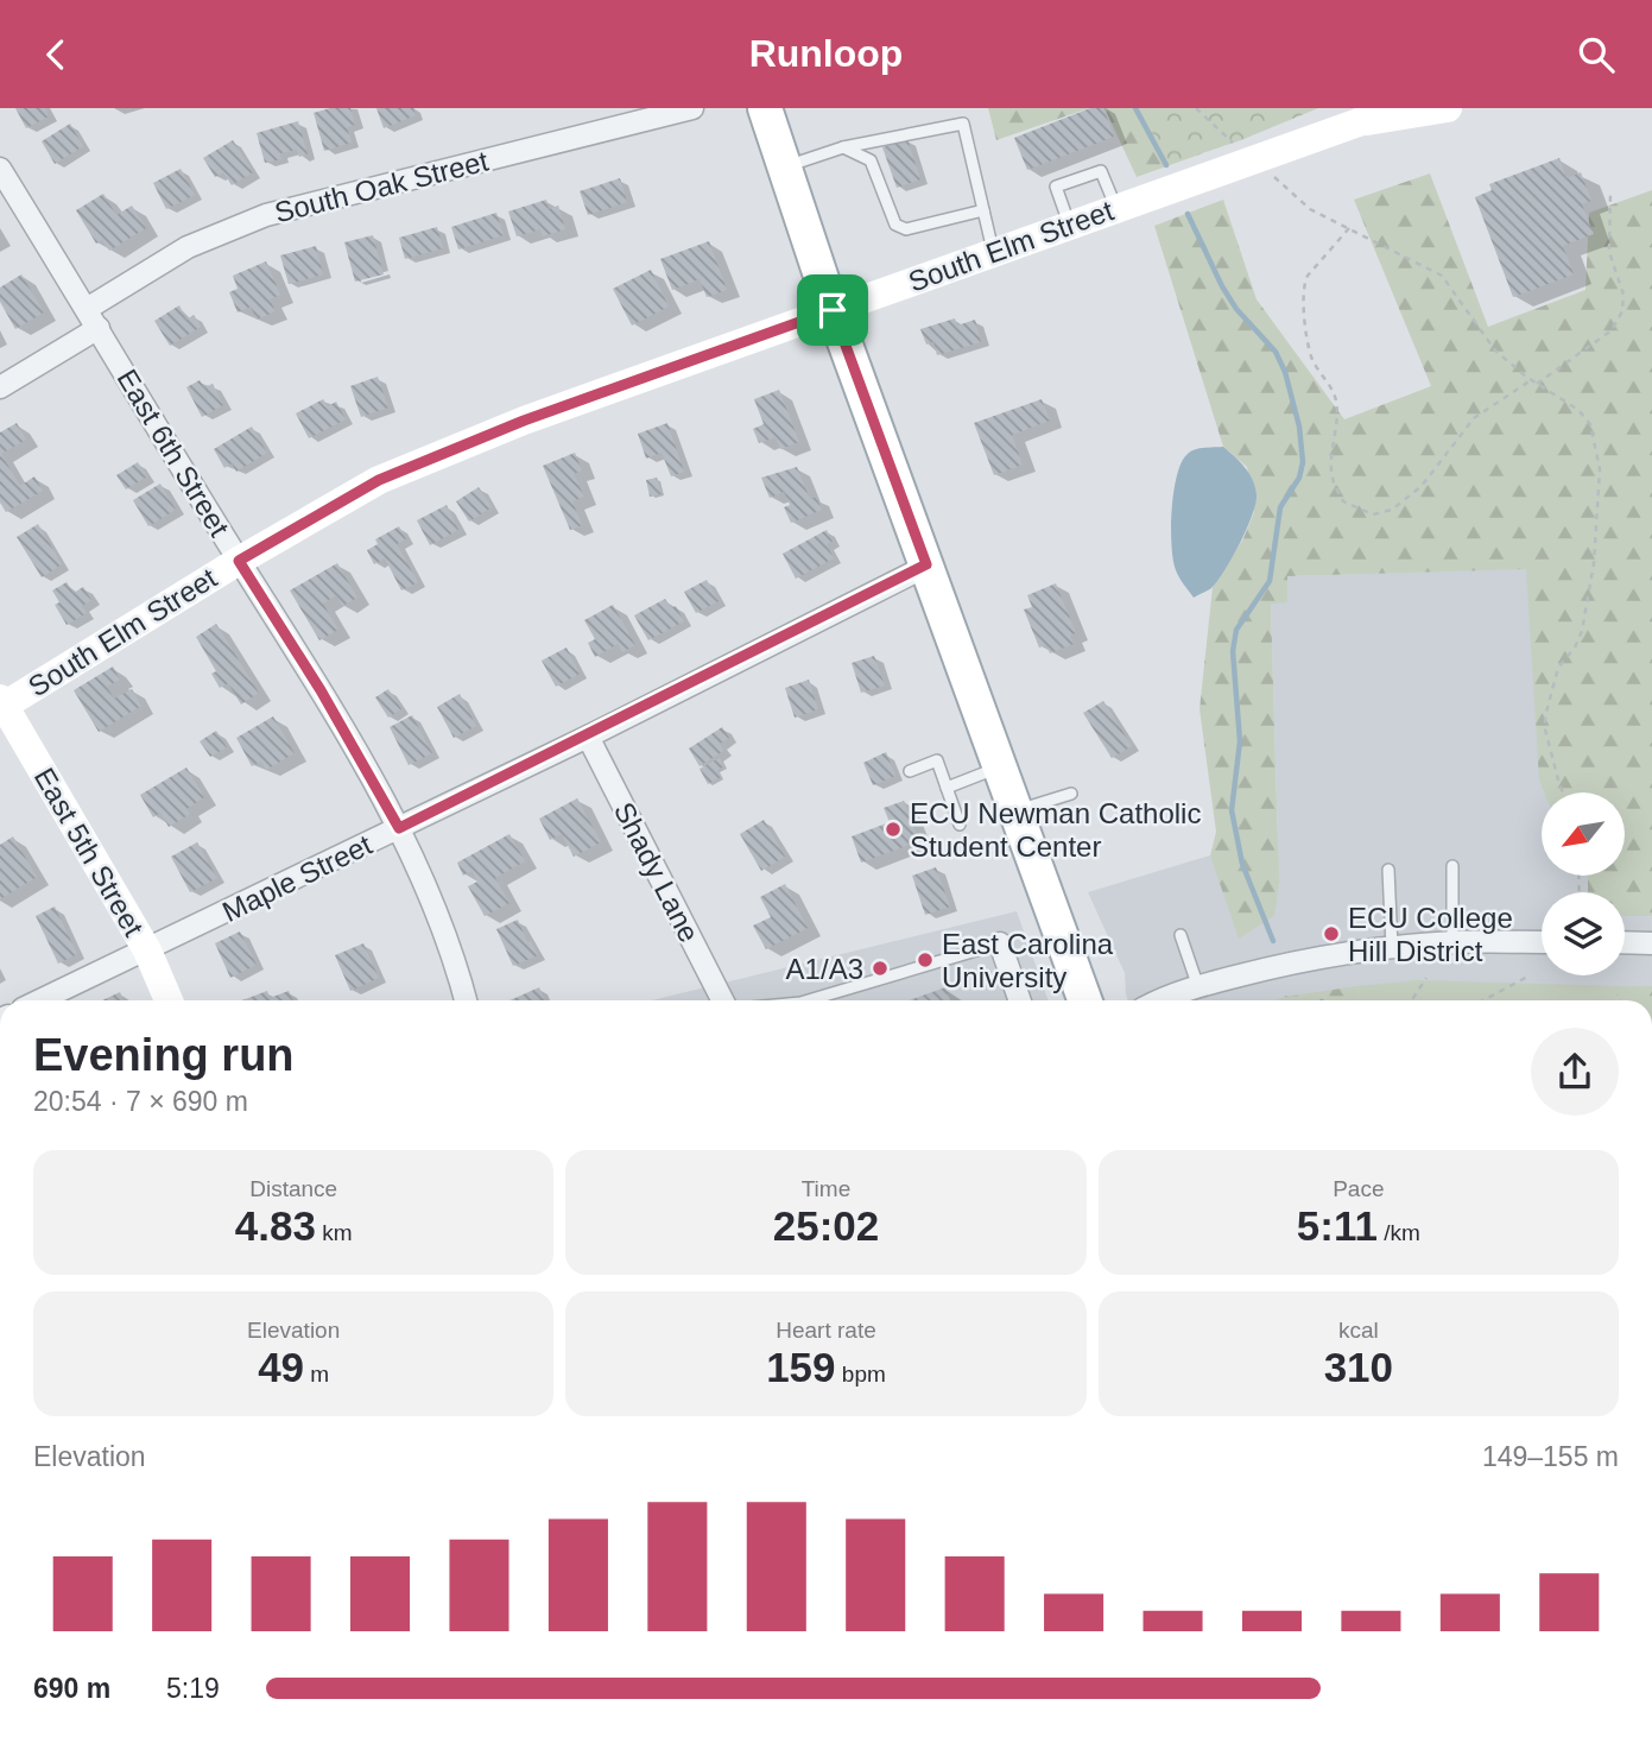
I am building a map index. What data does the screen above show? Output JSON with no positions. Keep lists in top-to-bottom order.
{
  "streets": {
    "street": [
      "South Oak Street",
      "South Elm Street",
      "East 6th Street",
      "East 5th Street",
      "Shady Lane",
      "Maple Street"
    ]
  },
  "crossings": [
    ["South Oak Street", "East 6th Street"],
    ["South Elm Street", "East 6th Street"],
    ["South Elm Street", "East 5th Street"],
    ["East 6th Street", "Maple Street"],
    ["East 5th Street", "Maple Street"],
    ["Shady Lane", "Maple Street"]
  ],
  "places": [
    "ECU Newman Catholic Student Center",
    "ECU College Hill District",
    "East Carolina University",
    "A1/A3"
  ],
  "north": "bottom left",
  "page": {
    "header": "Runloop",
    "heading": ["Evening run", "20:54 · 7 × 690 m"],
    "stats": [
      ["Distance", "4.83 km"],
      ["Time", "25:02"],
      ["Pace", "5:11 /km"],
      ["Elevation", "49 m"],
      ["Heart rate", "159 bpm"],
      ["kcal", "310"]
    ],
    "chart": ["Elevation", "149–155 m"],
    "list": [
      {
        "name": "690 m",
        "note": "5:19"
      }
    ]
  }
}
